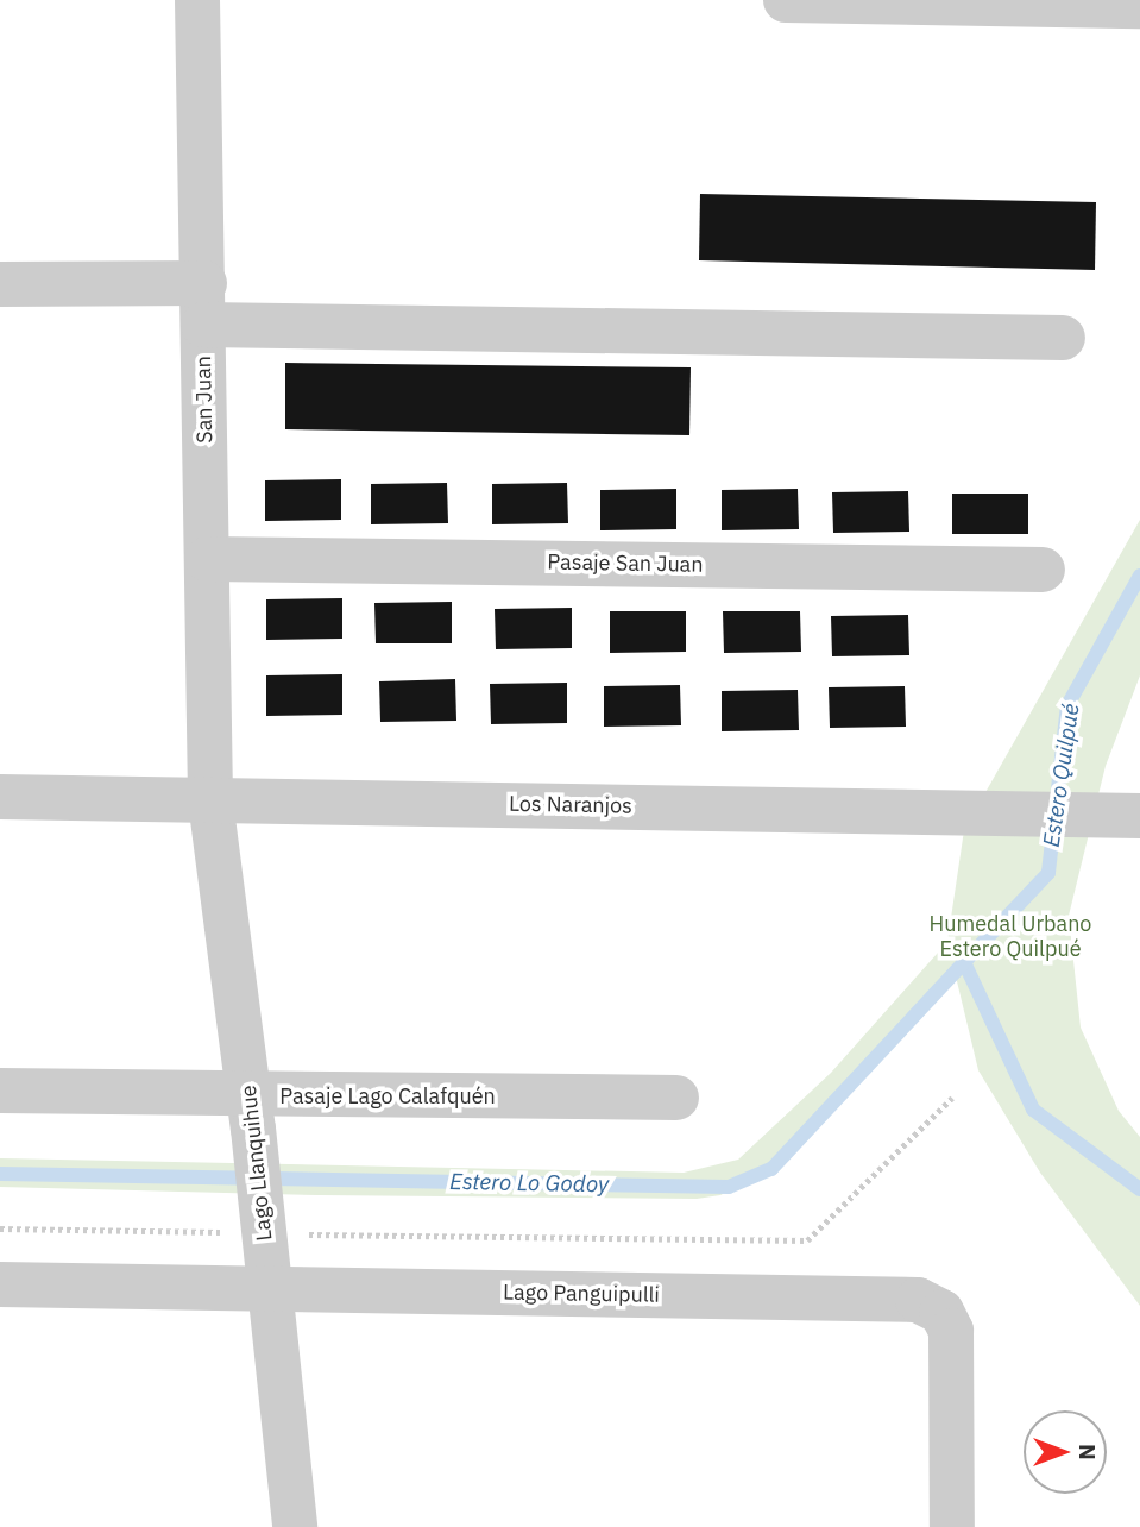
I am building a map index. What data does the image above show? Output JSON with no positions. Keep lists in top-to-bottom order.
{
  "streets": {
    "street": [
      "San Juan",
      "Pasaje San Juan",
      "Los Naranjos",
      "Pasaje Lago Calafquén",
      "Lago Llanquihue",
      "Lago Panguipulli"
    ]
  },
  "crossings": [
    ["San Juan", "Pasaje San Juan"],
    ["San Juan", "Los Naranjos"],
    ["San Juan", "Lago Llanquihue"],
    ["Los Naranjos", "Lago Llanquihue"],
    ["Pasaje Lago Calafquén", "Lago Llanquihue"],
    ["Lago Llanquihue", "Lago Panguipulli"]
  ],
  "water": ["Estero Quilpué", "Estero Lo Godoy"],
  "parks": ["Humedal Urbano Estero Quilpué"],
  "north": "right"
}
